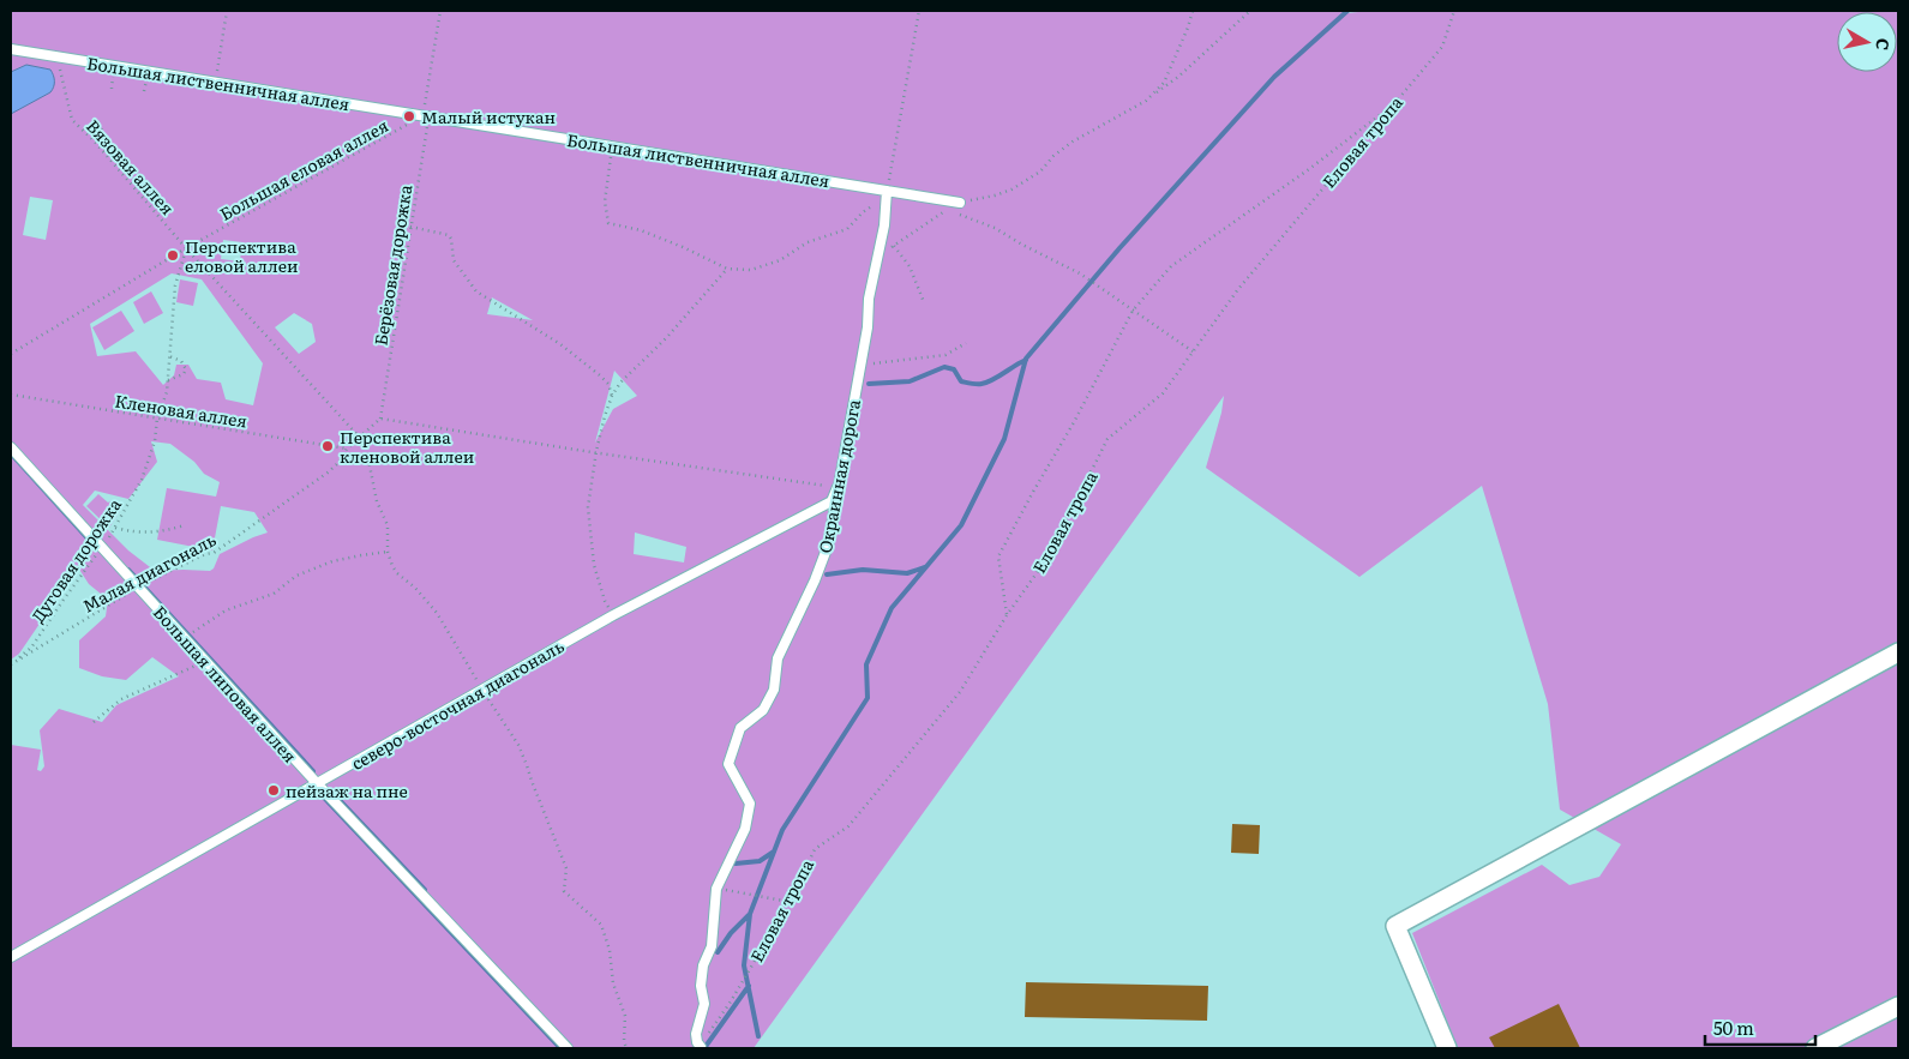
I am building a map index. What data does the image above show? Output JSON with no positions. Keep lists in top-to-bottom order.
{
  "streets": {
    "lane": [
      "Большая лиственничная аллея",
      "Окраинная дорога",
      "Большая липовая аллея",
      "северо-восточная диагональ"
    ],
    "path": [
      "Еловая тропа",
      "Вязовая аллея",
      "Большая еловая аллея",
      "Берёзовая дорожка",
      "Кленовая аллея",
      "Дуговая дорожка",
      "Малая диагональ"
    ]
  },
  "crossings": [
    ["Большая лиственничная аллея", "Вязовая аллея"],
    ["Большая лиственничная аллея", "Большая еловая аллея"],
    ["Большая лиственничная аллея", "Берёзовая дорожка"],
    ["Большая лиственничная аллея", "Окраинная дорога"],
    ["Еловая тропа", "Окраинная дорога"],
    ["Вязовая аллея", "Большая еловая аллея"],
    ["Вязовая аллея", "Дуговая дорожка"],
    ["Вязовая аллея", "Малая диагональ"],
    ["Большая еловая аллея", "Берёзовая дорожка"],
    ["Большая еловая аллея", "Дуговая дорожка"],
    ["Берёзовая дорожка", "Малая диагональ"],
    ["Кленовая аллея", "Дуговая дорожка"],
    ["Кленовая аллея", "Малая диагональ"],
    ["Окраинная дорога", "северо-восточная диагональ"],
    ["Дуговая дорожка", "Малая диагональ"],
    ["Дуговая дорожка", "Большая липовая аллея"],
    ["Малая диагональ", "Большая липовая аллея"],
    ["Большая липовая аллея", "северо-восточная диагональ"]
  ],
  "places": [
    "Малый истукан",
    "Перспектива еловой аллеи",
    "Перспектива кленовой аллеи",
    "пейзаж на пне"
  ],
  "scale_bar": "50 m",
  "north": "right"
}
